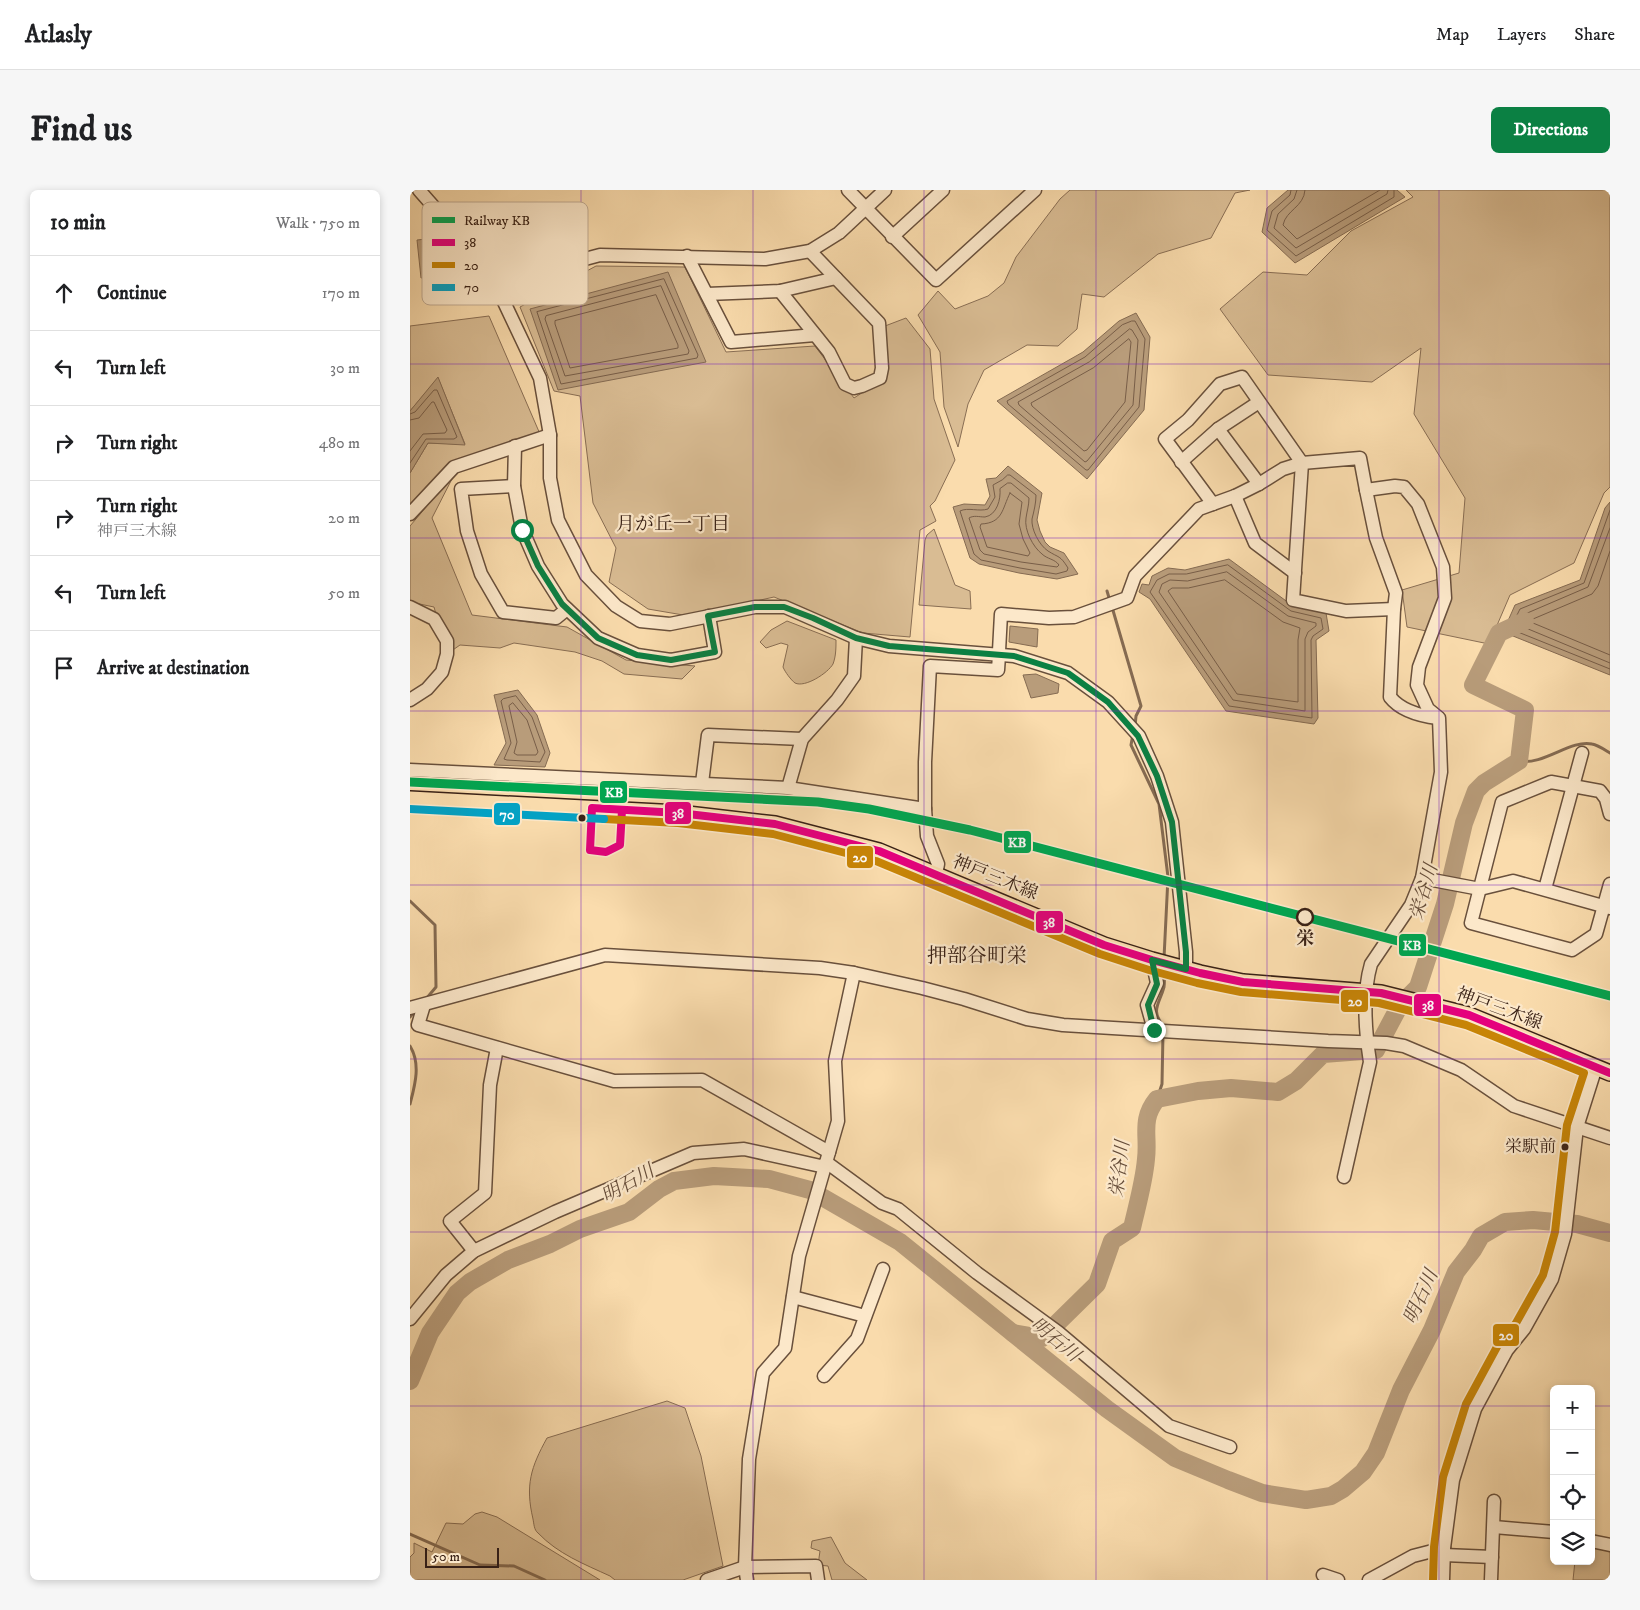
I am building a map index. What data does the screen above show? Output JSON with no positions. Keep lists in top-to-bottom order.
{
  "streets": {
    "main road": ["神戸三木線"]
  },
  "districts": ["月が丘一丁目", "押部谷町栄"],
  "water": ["栄谷川", "明石川"],
  "places": ["栄", "栄駅前"],
  "lines": [
    "rail line KB",
    "transit line 38",
    "transit line 70",
    "transit line 20"
  ],
  "legend": [
    "Railway KB",
    "38",
    "20",
    "70"
  ],
  "scale_bar": "50 m",
  "page": {
    "header": "Atlasly",
    "nav": ["Map", "Layers", "Share"],
    "buttons": "Directions",
    "title": "Find us",
    "heading": ["10 min", "Walk · 750 m"],
    "list": [
      ["Continue", "170 m"],
      ["Turn left", "30 m"],
      ["Turn right", "480 m"],
      ["Turn right", "神戸三木線", "20 m"],
      ["Turn left", "50 m"],
      "Arrive at destination"
    ],
    "map_buttons": ["+", "−"],
    "scale": "50 m"
  }
}
